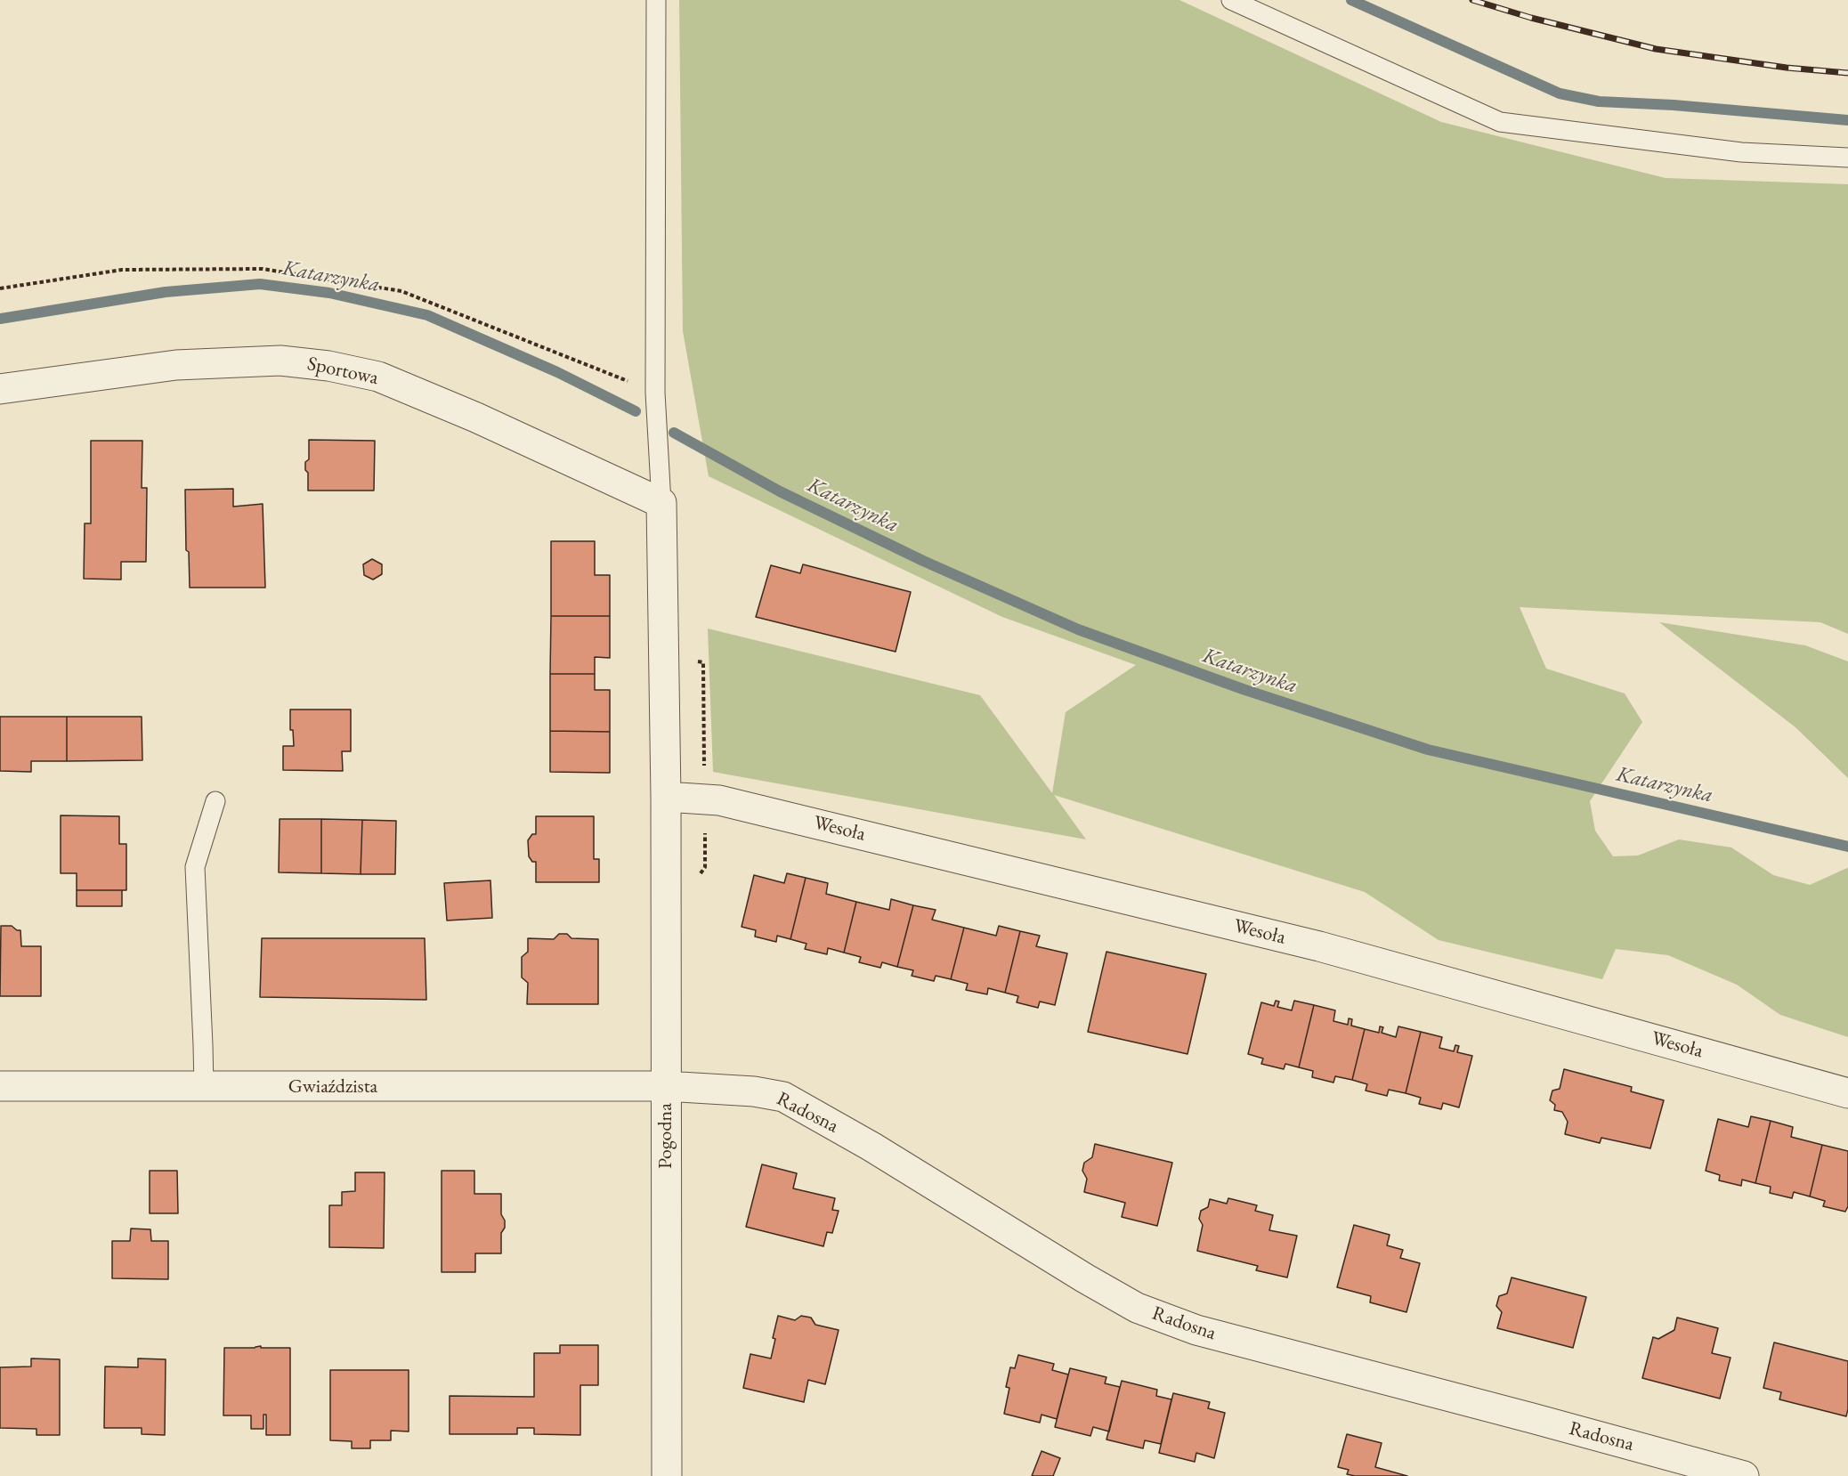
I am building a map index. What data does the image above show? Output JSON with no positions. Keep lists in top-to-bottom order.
{
  "streets": {
    "street": [
      "Sportowa",
      "Wesoła",
      "Gwiaździsta",
      "Radosna",
      "Pogodna"
    ]
  },
  "crossings": [
    ["Sportowa", "Pogodna"],
    ["Wesoła", "Pogodna"],
    ["Gwiaździsta", "Radosna"],
    ["Gwiaździsta", "Pogodna"],
    ["Radosna", "Pogodna"]
  ],
  "water": ["Katarzynka"]
}
